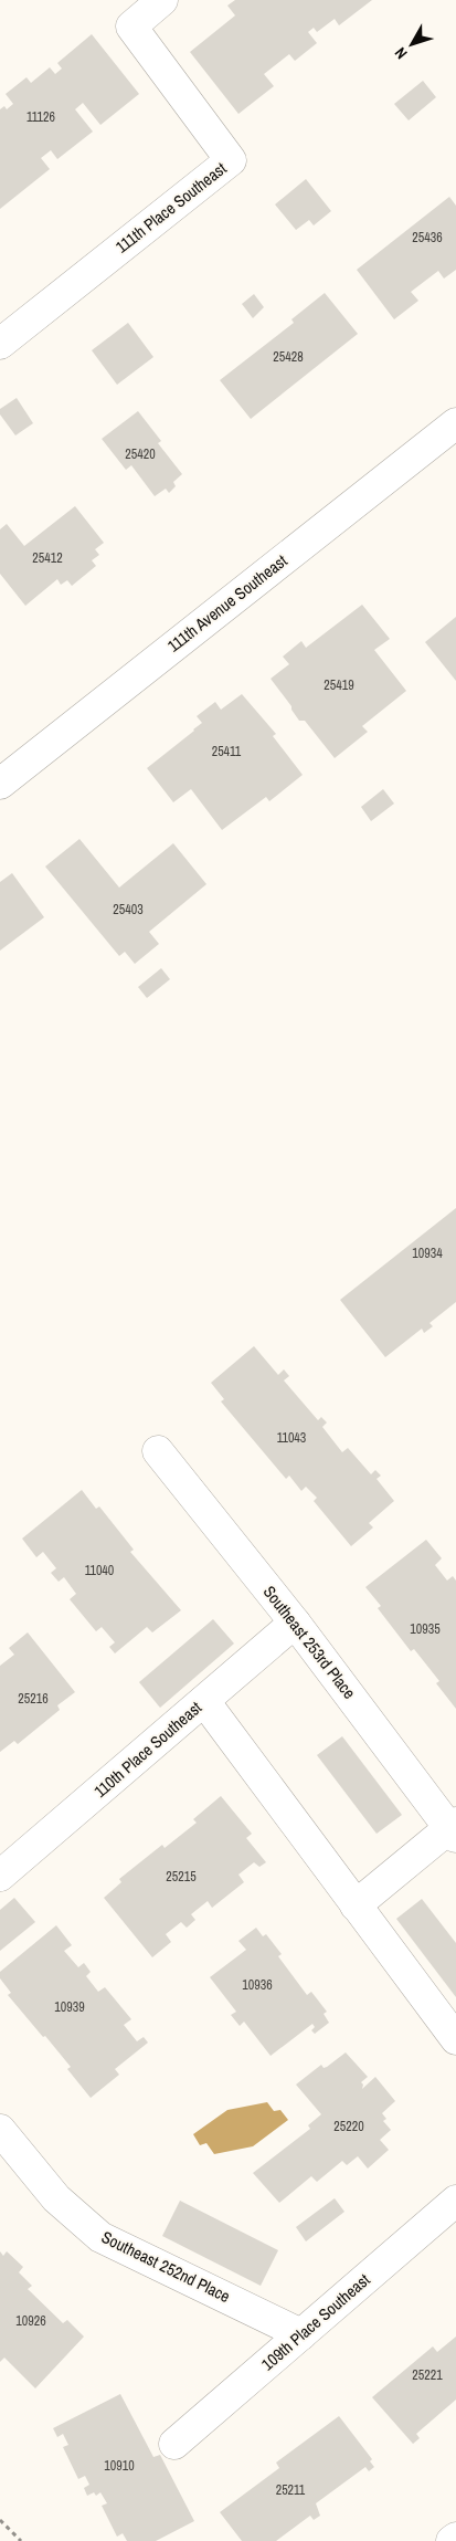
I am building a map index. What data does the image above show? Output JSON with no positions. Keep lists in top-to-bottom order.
{
  "streets": {
    "street": [
      "111th Place Southeast",
      "111th Avenue Southeast",
      "Southeast 253rd Place",
      "110th Place Southeast",
      "Southeast 252nd Place",
      "109th Place Southeast"
    ]
  },
  "crossings": [
    ["Southeast 253rd Place", "110th Place Southeast"],
    ["Southeast 252nd Place", "109th Place Southeast"]
  ],
  "house_numbers": [
    "11126",
    "25436",
    "25428",
    "25420",
    "25412",
    "25419",
    "25411",
    "25403",
    "10934",
    "11043",
    "11040",
    "10935",
    "25216",
    "25215",
    "10936",
    "10939",
    "25220",
    "10926",
    "25221",
    "10910",
    "25211"
  ],
  "north": "bottom left"
}
